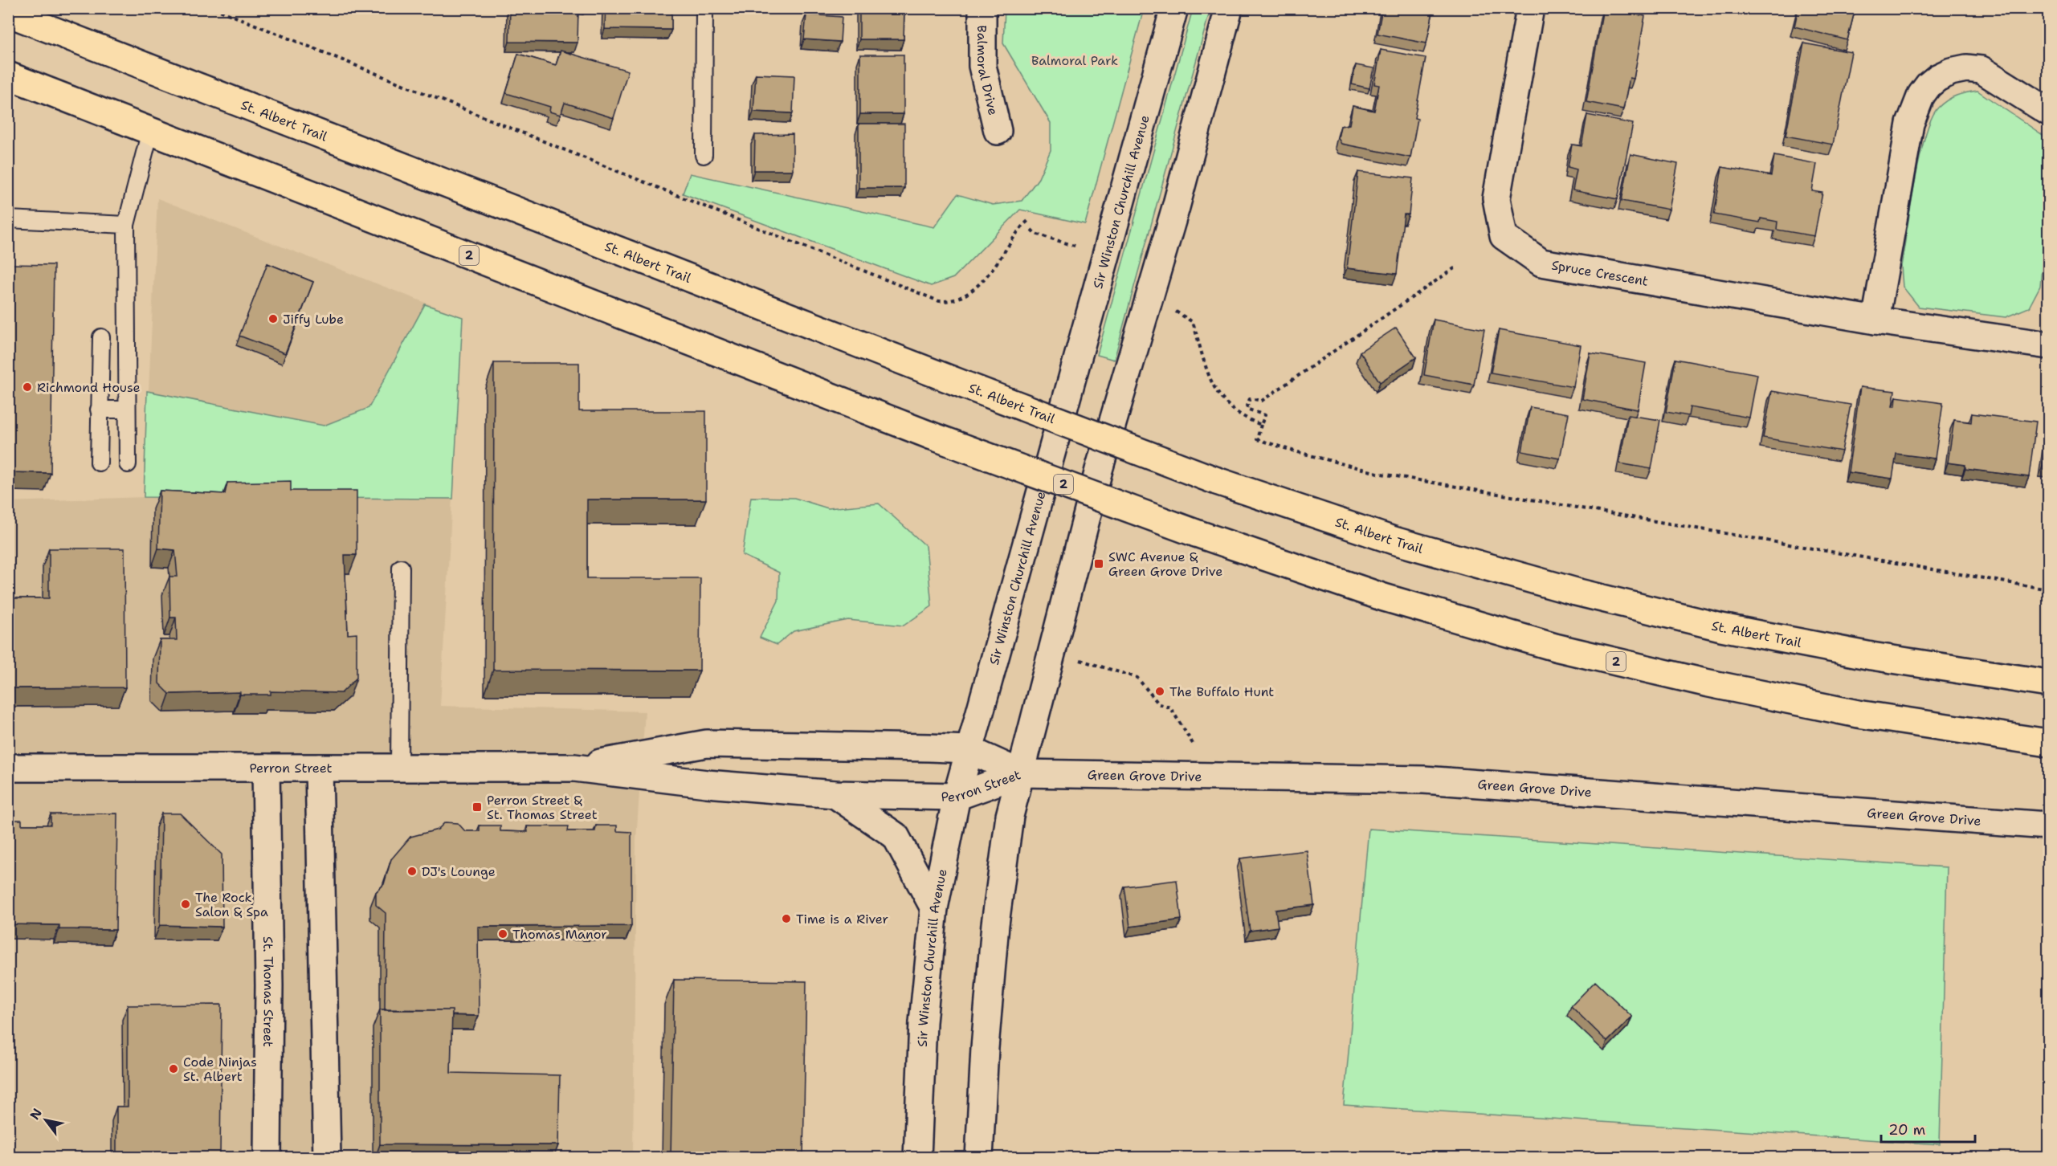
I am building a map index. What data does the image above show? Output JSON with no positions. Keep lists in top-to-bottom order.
{
  "streets": {
    "main road": ["St. Albert Trail", "2"],
    "street": [
      "Balmoral Drive",
      "Sir Winston Churchill Avenue",
      "Spruce Crescent",
      "Perron Street",
      "Green Grove Drive",
      "St. Thomas Street"
    ]
  },
  "crossings": [
    ["Sir Winston Churchill Avenue", "Perron Street"],
    ["Perron Street", "Green Grove Drive"],
    ["Perron Street", "St. Thomas Street"]
  ],
  "parks": ["Balmoral Park"],
  "places": {
    "other": [
      "Jiffy Lube",
      "Richmond House",
      "The Buffalo Hunt",
      "DJ's Lounge",
      "The Rock Salon & Spa",
      "Time is a River",
      "Thomas Manor",
      "Code Ninjas St. Albert"
    ],
    "transit": ["SWC Avenue & Green Grove Drive", "Perron Street & St. Thomas Street"]
  },
  "scale_bar": "20 m",
  "north": "top left"
}
